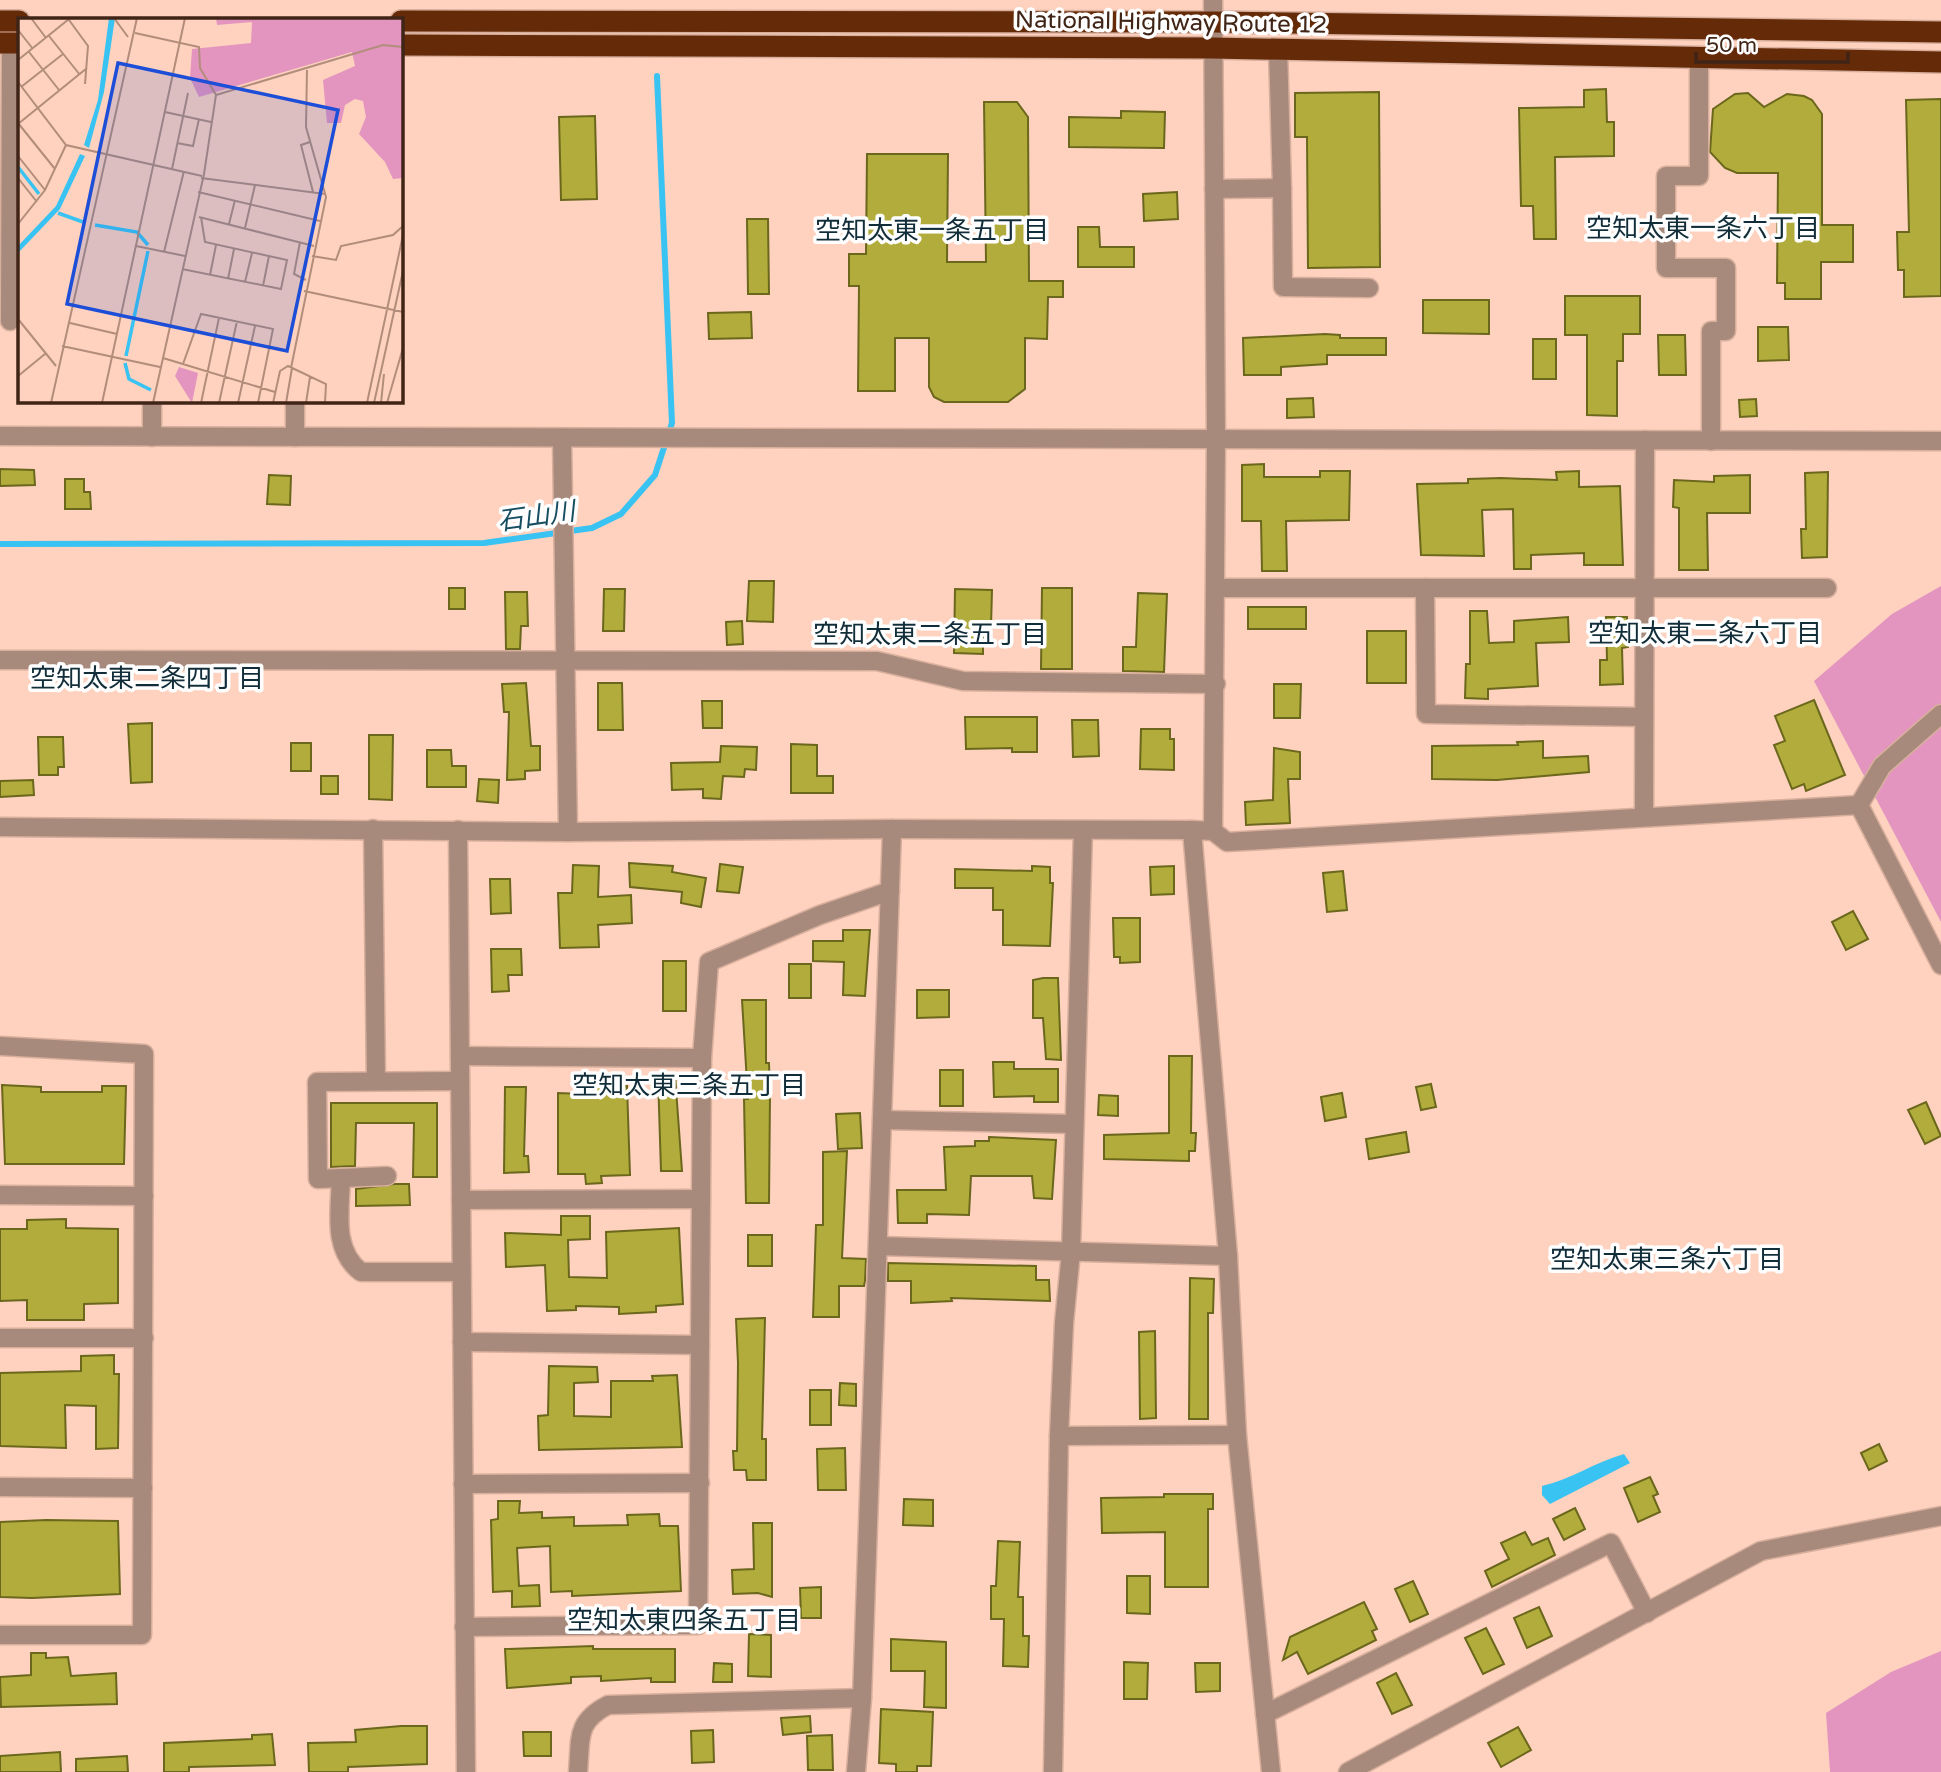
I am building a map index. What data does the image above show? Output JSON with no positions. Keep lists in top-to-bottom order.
{
  "streets": {
    "highway": ["National Highway Route 12"]
  },
  "districts": [
    "空知太東一条六丁目",
    "空知太東一条五丁目",
    "空知太東二条六丁目",
    "空知太東二条五丁目",
    "空知太東二条四丁目",
    "空知太東三条五丁目",
    "空知太東三条六丁目",
    "空知太東四条五丁目"
  ],
  "water": ["石山川"],
  "scale_bar": "50 m"
}
